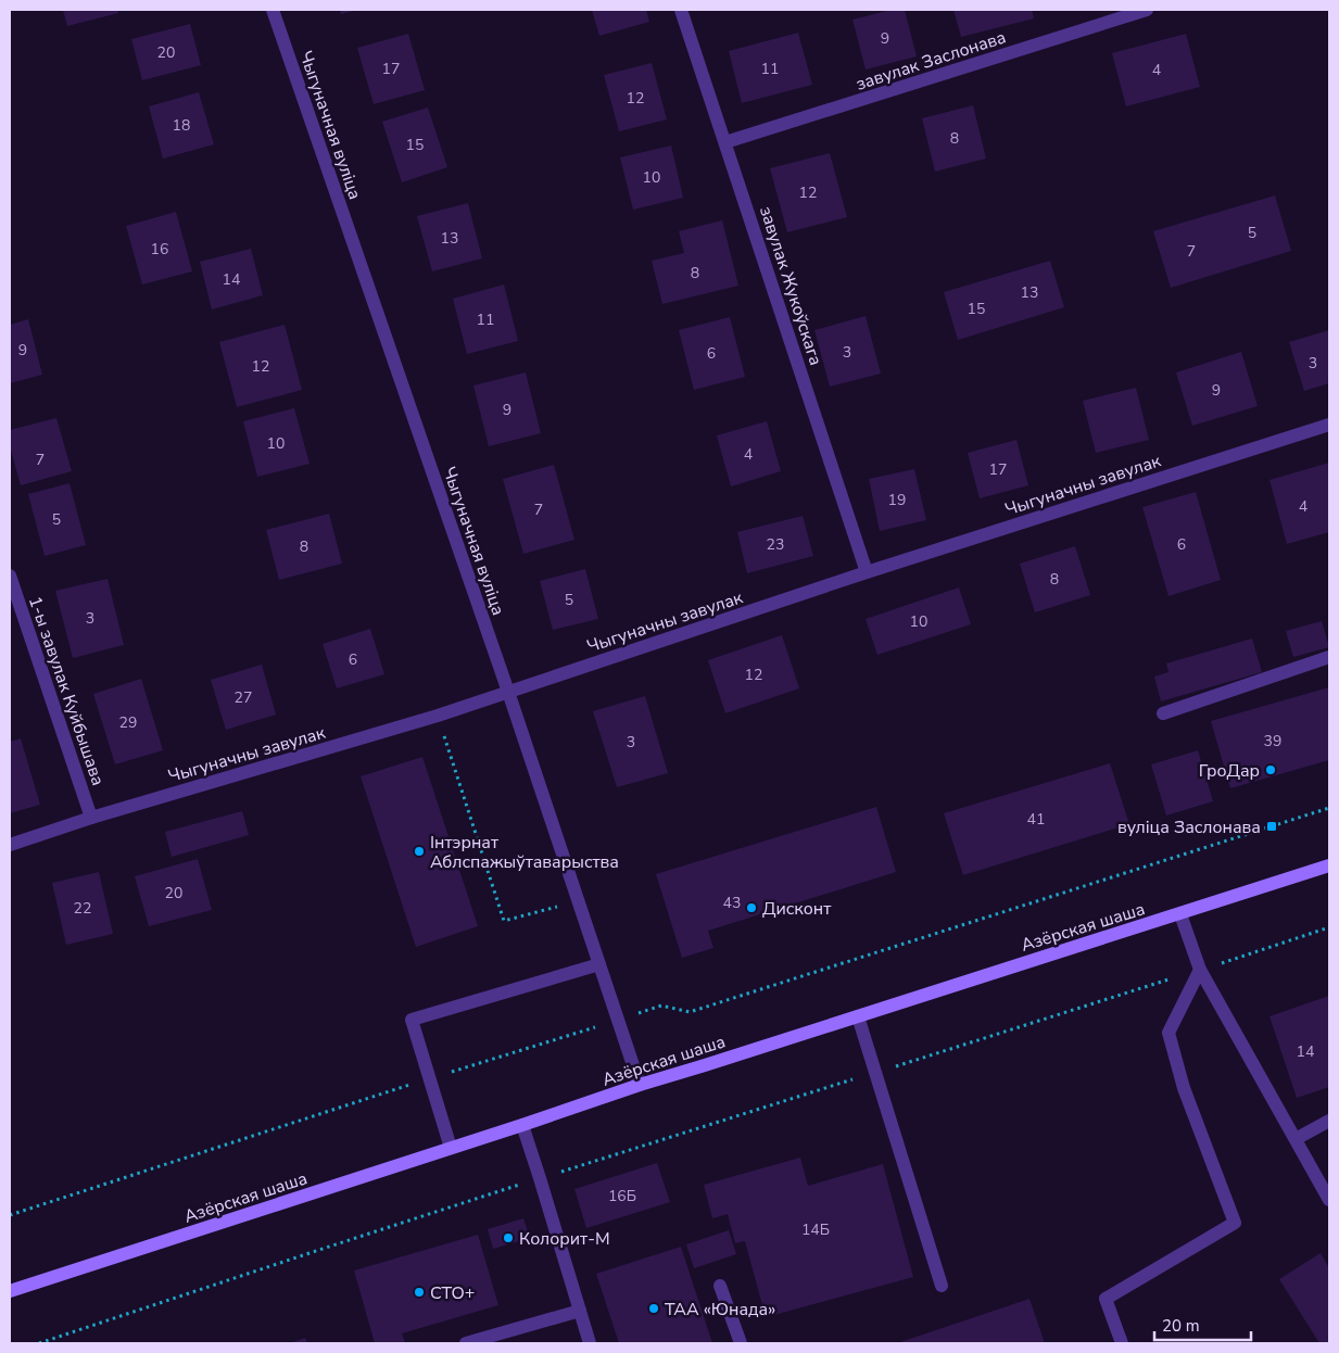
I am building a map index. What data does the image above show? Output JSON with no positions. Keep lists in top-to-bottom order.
{
  "streets": {
    "main road": ["Азёрская шаша"],
    "street": [
      "завулак Заслонава",
      "Чыгуначная вуліца",
      "завулак Жукоўскага",
      "Чыгуначны завулак",
      "1-ы завулак Куйбышава"
    ]
  },
  "crossings": [
    ["завулак Заслонава", "завулак Жукоўскага"],
    ["Чыгуначная вуліца", "Чыгуначны завулак"],
    ["Чыгуначная вуліца", "Азёрская шаша"],
    ["завулак Жукоўскага", "Чыгуначны завулак"],
    ["Чыгуначны завулак", "1-ы завулак Куйбышава"]
  ],
  "places": {
    "other": [
      "ГроДар",
      "Інтэрнат Аблспажыўтаварыства",
      "Дисконт",
      "Колорит-М",
      "СТО+",
      "ТАА «Юнада»"
    ],
    "transit": ["вуліца Заслонава"]
  },
  "house_numbers": [
    "9",
    "20",
    "17",
    "11",
    "4",
    "12",
    "18",
    "8",
    "15",
    "10",
    "12",
    "5",
    "13",
    "16",
    "7",
    "8",
    "14",
    "13",
    "15",
    "11",
    "9",
    "3",
    "6",
    "3",
    "12",
    "9",
    "9",
    "10",
    "4",
    "7",
    "17",
    "19",
    "4",
    "7",
    "5",
    "23",
    "6",
    "8",
    "8",
    "5",
    "3",
    "10",
    "6",
    "12",
    "27",
    "29",
    "39",
    "3",
    "41",
    "20",
    "43",
    "22",
    "14",
    "16Б",
    "14Б"
  ],
  "scale_bar": "20 m"
}
